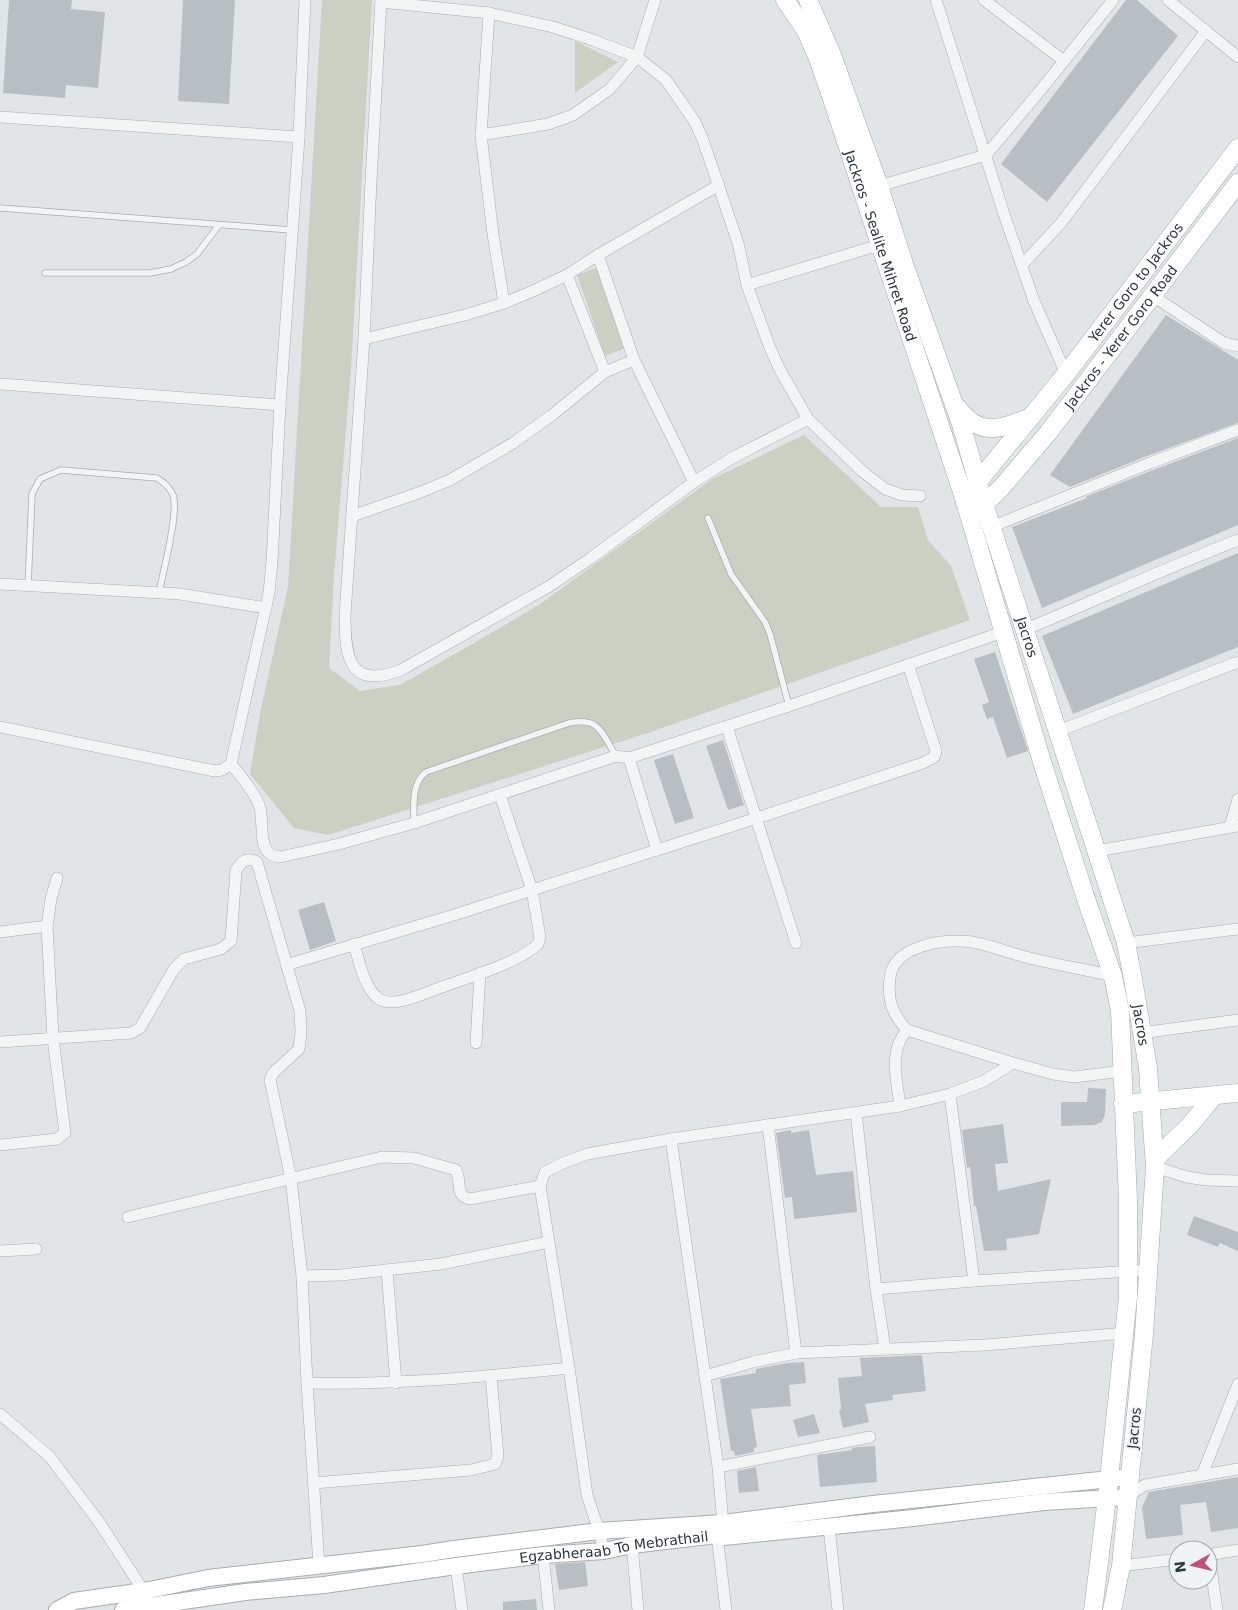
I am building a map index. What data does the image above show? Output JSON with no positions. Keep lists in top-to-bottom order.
{
  "streets": {
    "main road": [
      "Jackros - Sealite Mihret Road",
      "Yerer Goro to Jackros",
      "Jackros - Yerer Goro Road",
      "Jacros",
      "Egzabheraab To Mebrathail"
    ]
  },
  "crossings": [
    ["Jackros - Sealite Mihret Road", "Yerer Goro to Jackros"],
    ["Jackros - Sealite Mihret Road", "Jacros"],
    ["Yerer Goro to Jackros", "Jacros"],
    ["Jackros - Yerer Goro Road", "Jacros"],
    ["Jacros", "Egzabheraab To Mebrathail"]
  ],
  "north": "left"
}
